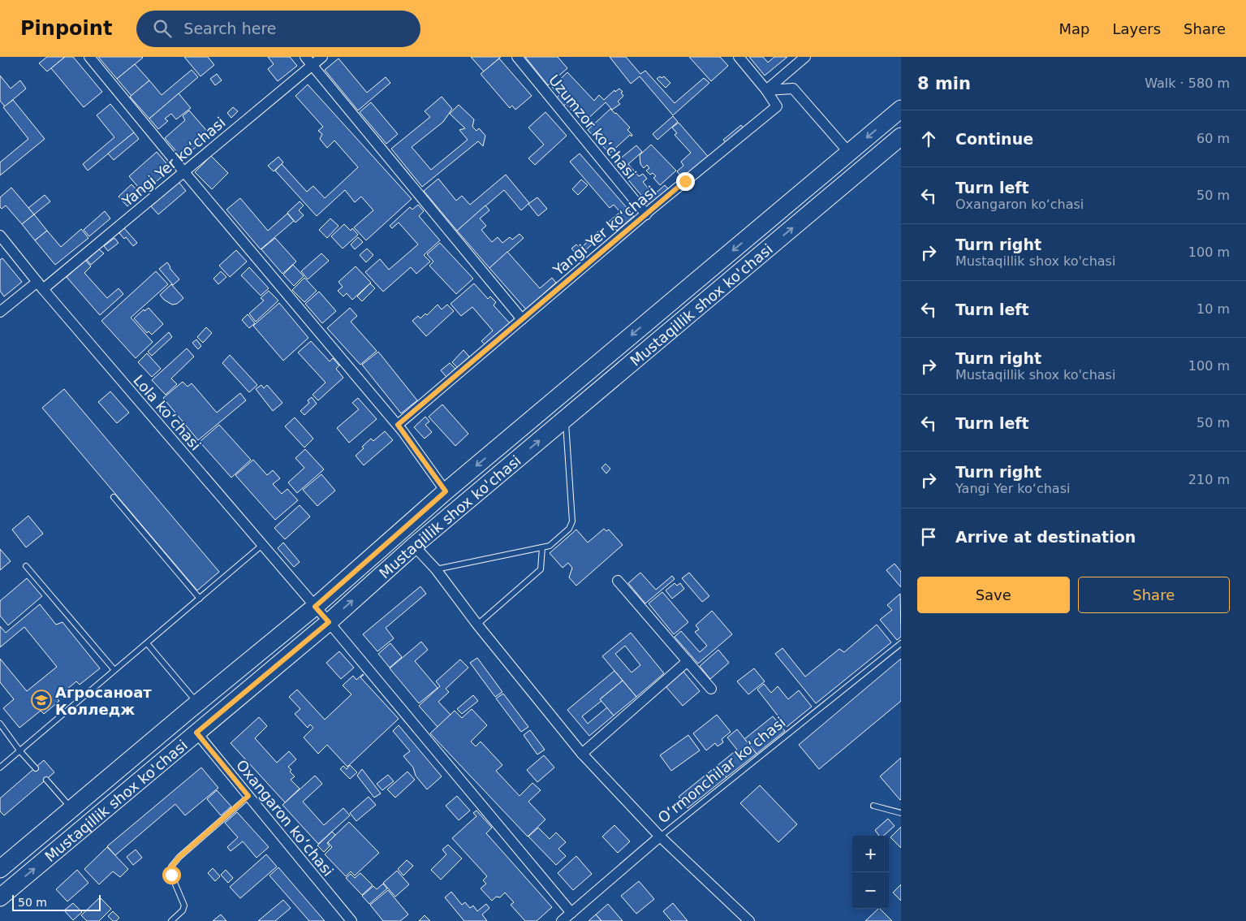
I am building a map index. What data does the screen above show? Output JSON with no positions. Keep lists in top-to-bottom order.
{
  "streets": {
    "main road": ["Mustaqillik shox ko'chasi"],
    "street": [
      "Uzumzor koʻchasi",
      "Yangi Yer koʻchasi",
      "Lola koʻchasi",
      "Oʻrmonchilar koʻchasi",
      "Oxangaron koʻchasi"
    ]
  },
  "crossings": [
    ["Uzumzor koʻchasi", "Yangi Yer koʻchasi"],
    ["Yangi Yer koʻchasi", "Lola koʻchasi"],
    ["Mustaqillik shox ko'chasi", "Lola koʻchasi"],
    ["Mustaqillik shox ko'chasi", "Oxangaron koʻchasi"],
    ["Lola koʻchasi", "Oʻrmonchilar koʻchasi"]
  ],
  "places": {
    "school or university": ["Агросаноат Колледж"]
  },
  "scale_bar": "50 m",
  "page": {
    "header": "Pinpoint",
    "search": "Search here",
    "nav": ["Map", "Layers", "Share"],
    "heading": ["8 min", "Walk · 580 m"],
    "list": [
      ["Continue", "60 m"],
      ["Turn left", "Oxangaron koʻchasi", "50 m"],
      ["Turn right", "Mustaqillik shox ko'chasi", "100 m"],
      ["Turn left", "10 m"],
      ["Turn right", "Mustaqillik shox ko'chasi", "100 m"],
      ["Turn left", "50 m"],
      ["Turn right", "Yangi Yer koʻchasi", "210 m"],
      "Arrive at destination"
    ],
    "buttons": ["Save", "Share"],
    "map_buttons": ["+", "−"],
    "scale": "50 m"
  }
}
